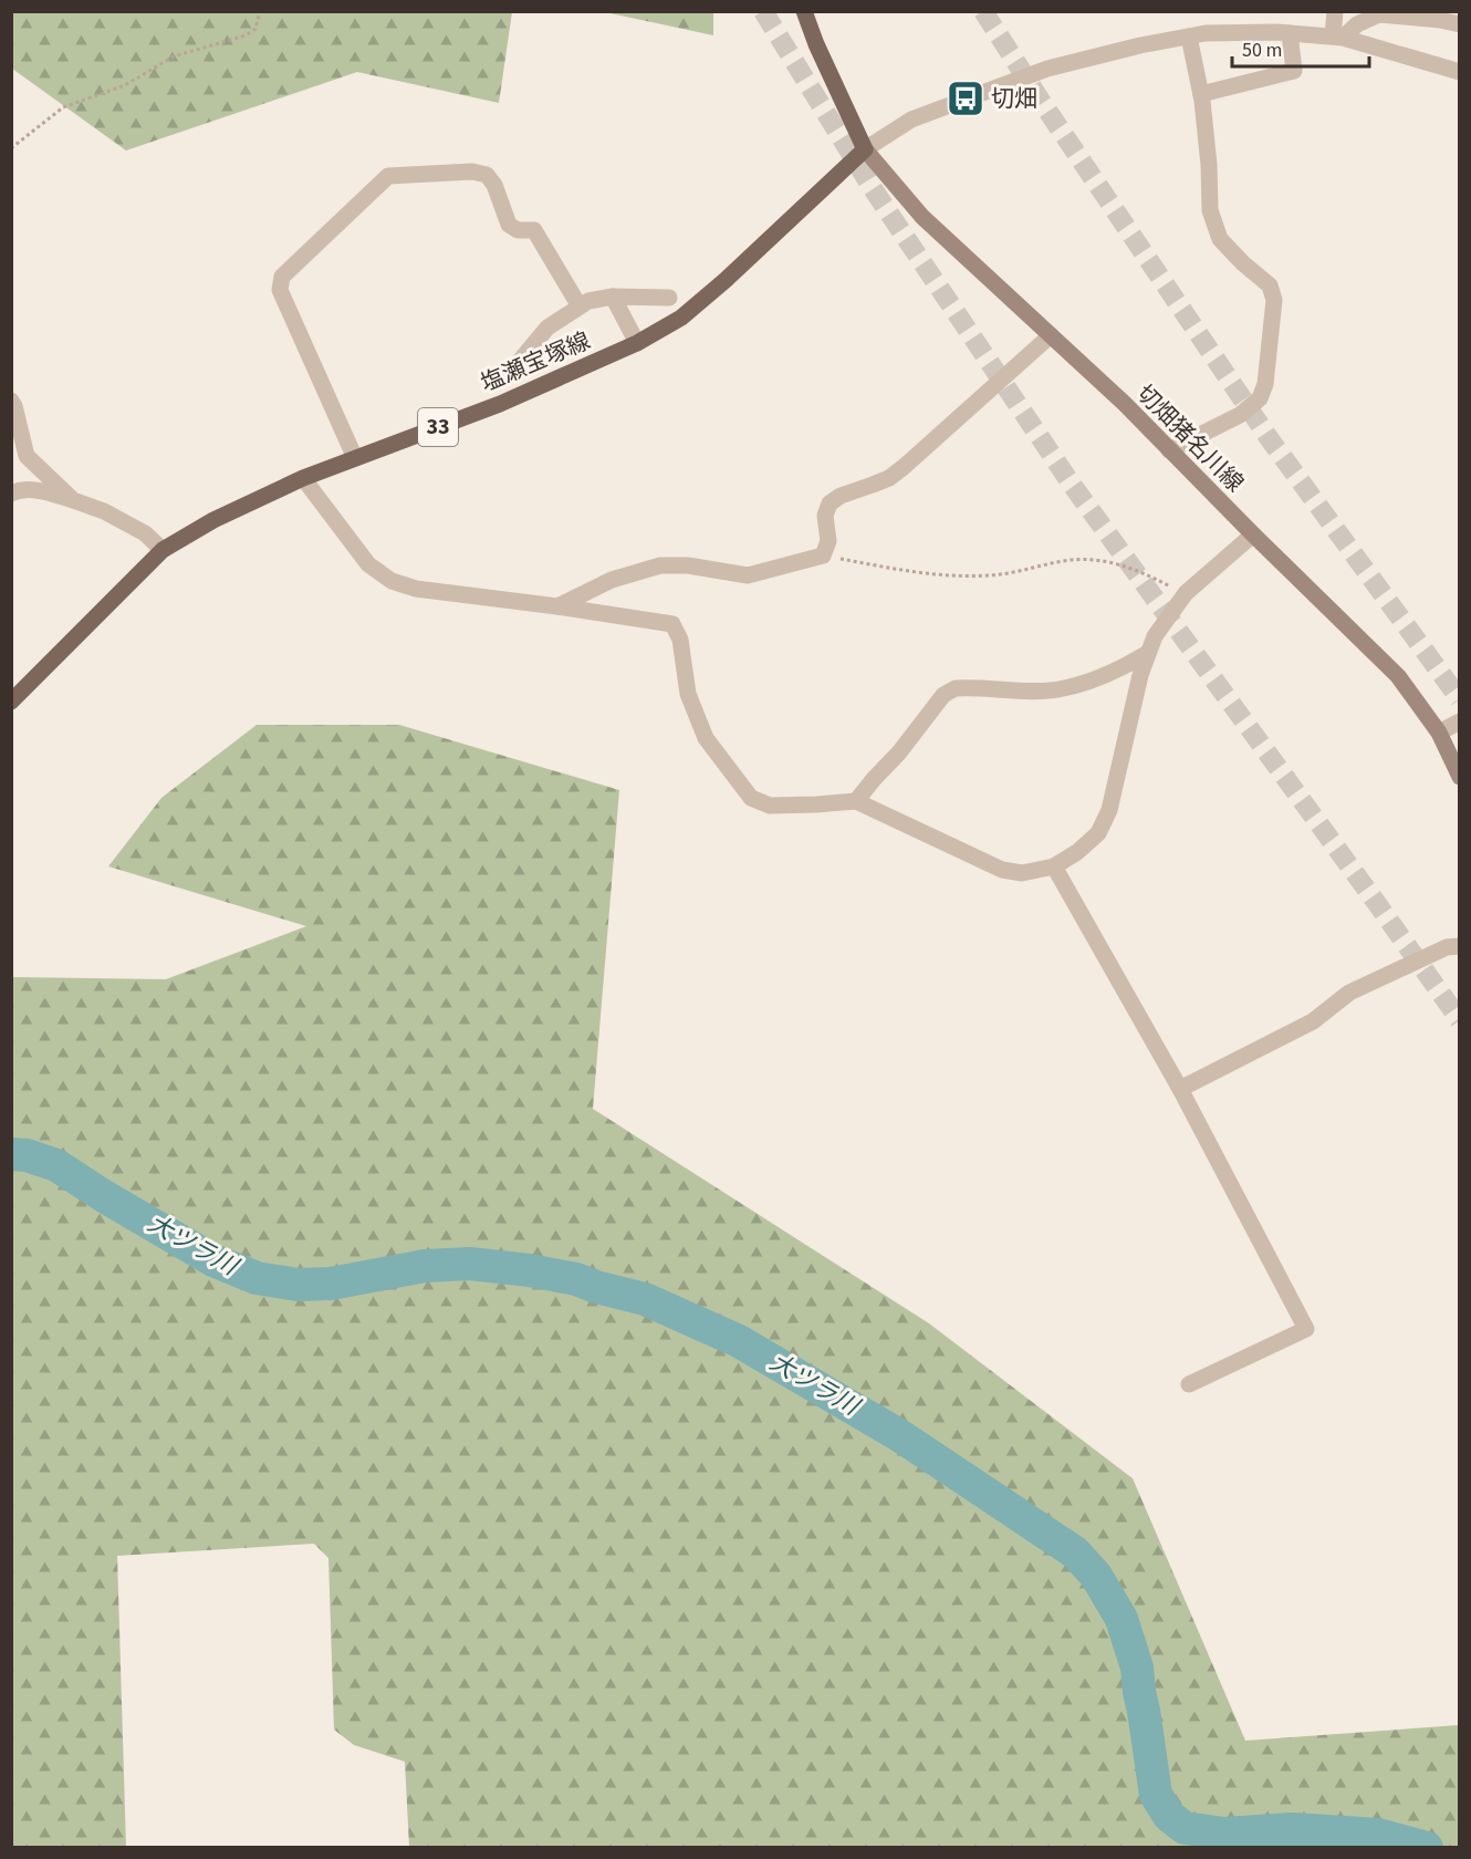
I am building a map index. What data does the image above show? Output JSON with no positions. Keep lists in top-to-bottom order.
{
  "streets": {
    "main road": ["塩瀬宝塚線", "33", "切畑猪名川線"]
  },
  "crossings": [
    ["塩瀬宝塚線", "切畑猪名川線"]
  ],
  "water": ["大ツラ川"],
  "places": {
    "bus stop": ["切畑"]
  },
  "scale_bar": "50 m"
}
